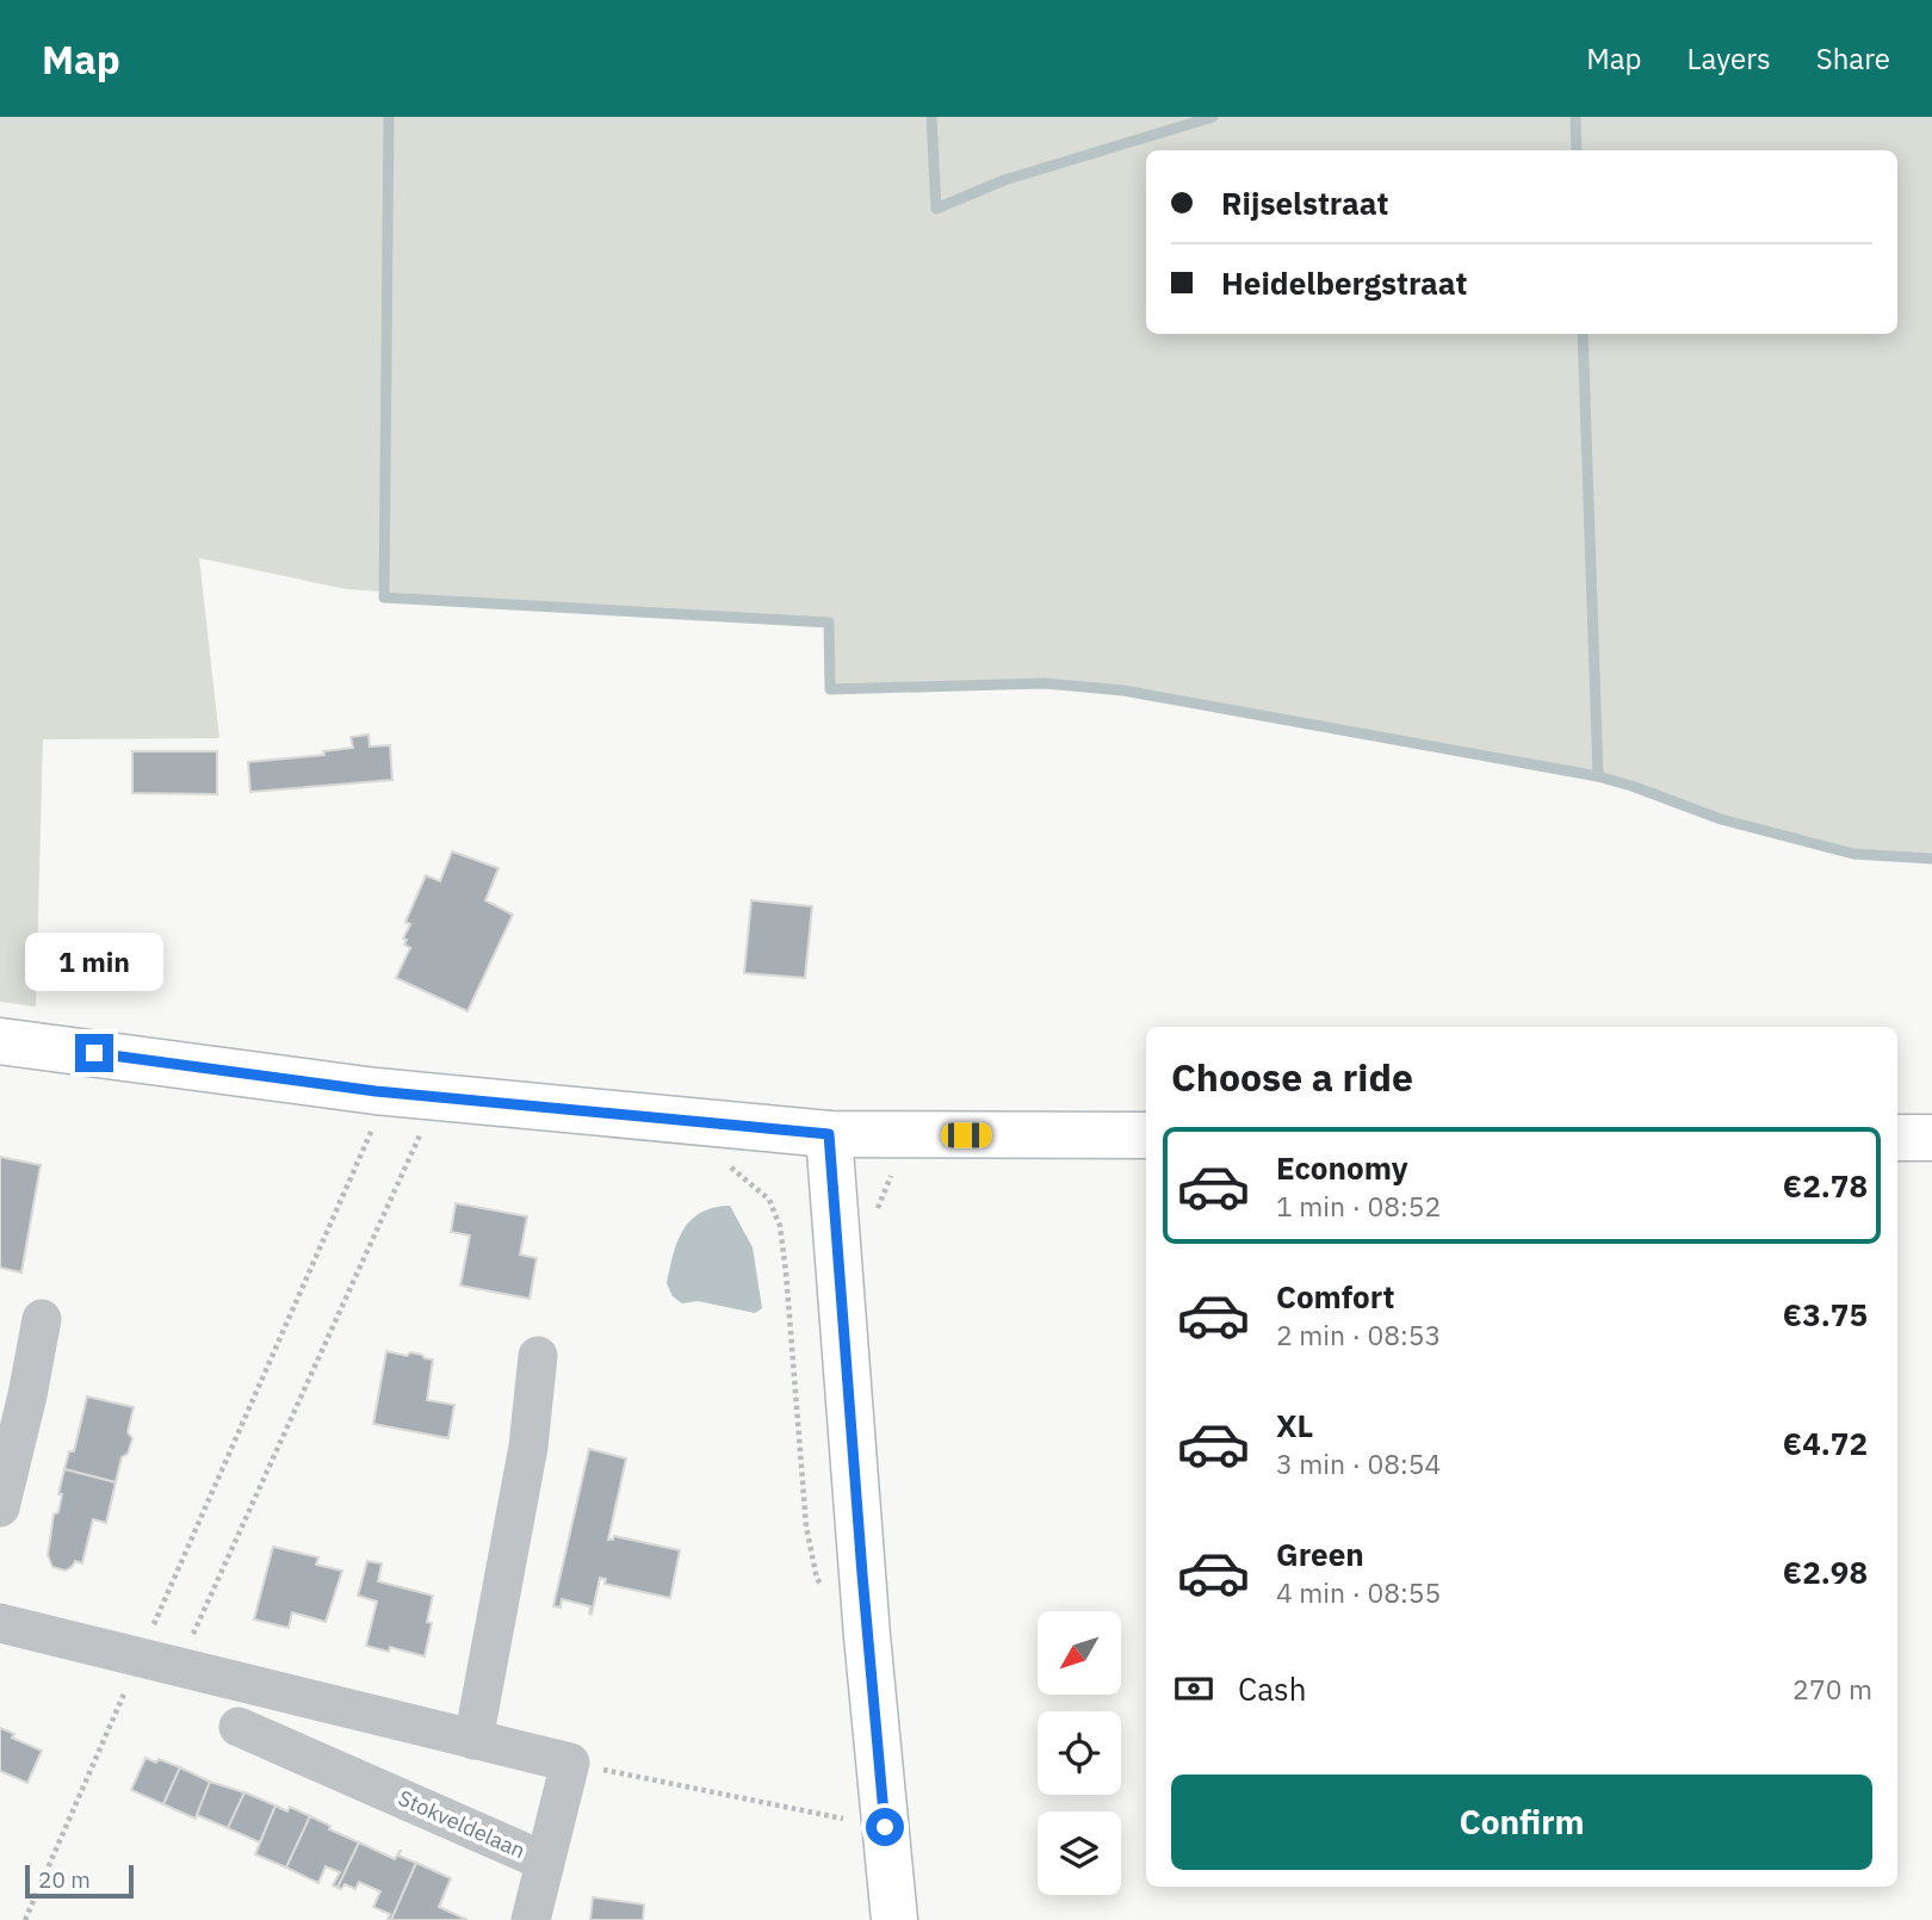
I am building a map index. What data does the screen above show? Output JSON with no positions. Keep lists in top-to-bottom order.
{
  "streets": {
    "street": ["Stokveldelaan"]
  },
  "scale_bar": "20 m",
  "north": "bottom left",
  "page": {
    "header": "Map",
    "nav": ["Map", "Layers", "Share"],
    "banner": ["Rijselstraat", "Heidelbergstraat"],
    "bubble": "1 min",
    "heading": "Choose a ride",
    "list": [
      {
        "name": "Economy",
        "note": "1 min · 08:52",
        "value": "€2.78"
      },
      {
        "name": "Comfort",
        "note": "2 min · 08:53",
        "value": "€3.75"
      },
      {
        "name": "XL",
        "note": "3 min · 08:54",
        "value": "€4.72"
      },
      {
        "name": "Green",
        "note": "4 min · 08:55",
        "value": "€2.98"
      }
    ],
    "pay": ["Cash", "270 m"],
    "buttons": "Confirm",
    "scale": "20 m"
  }
}
